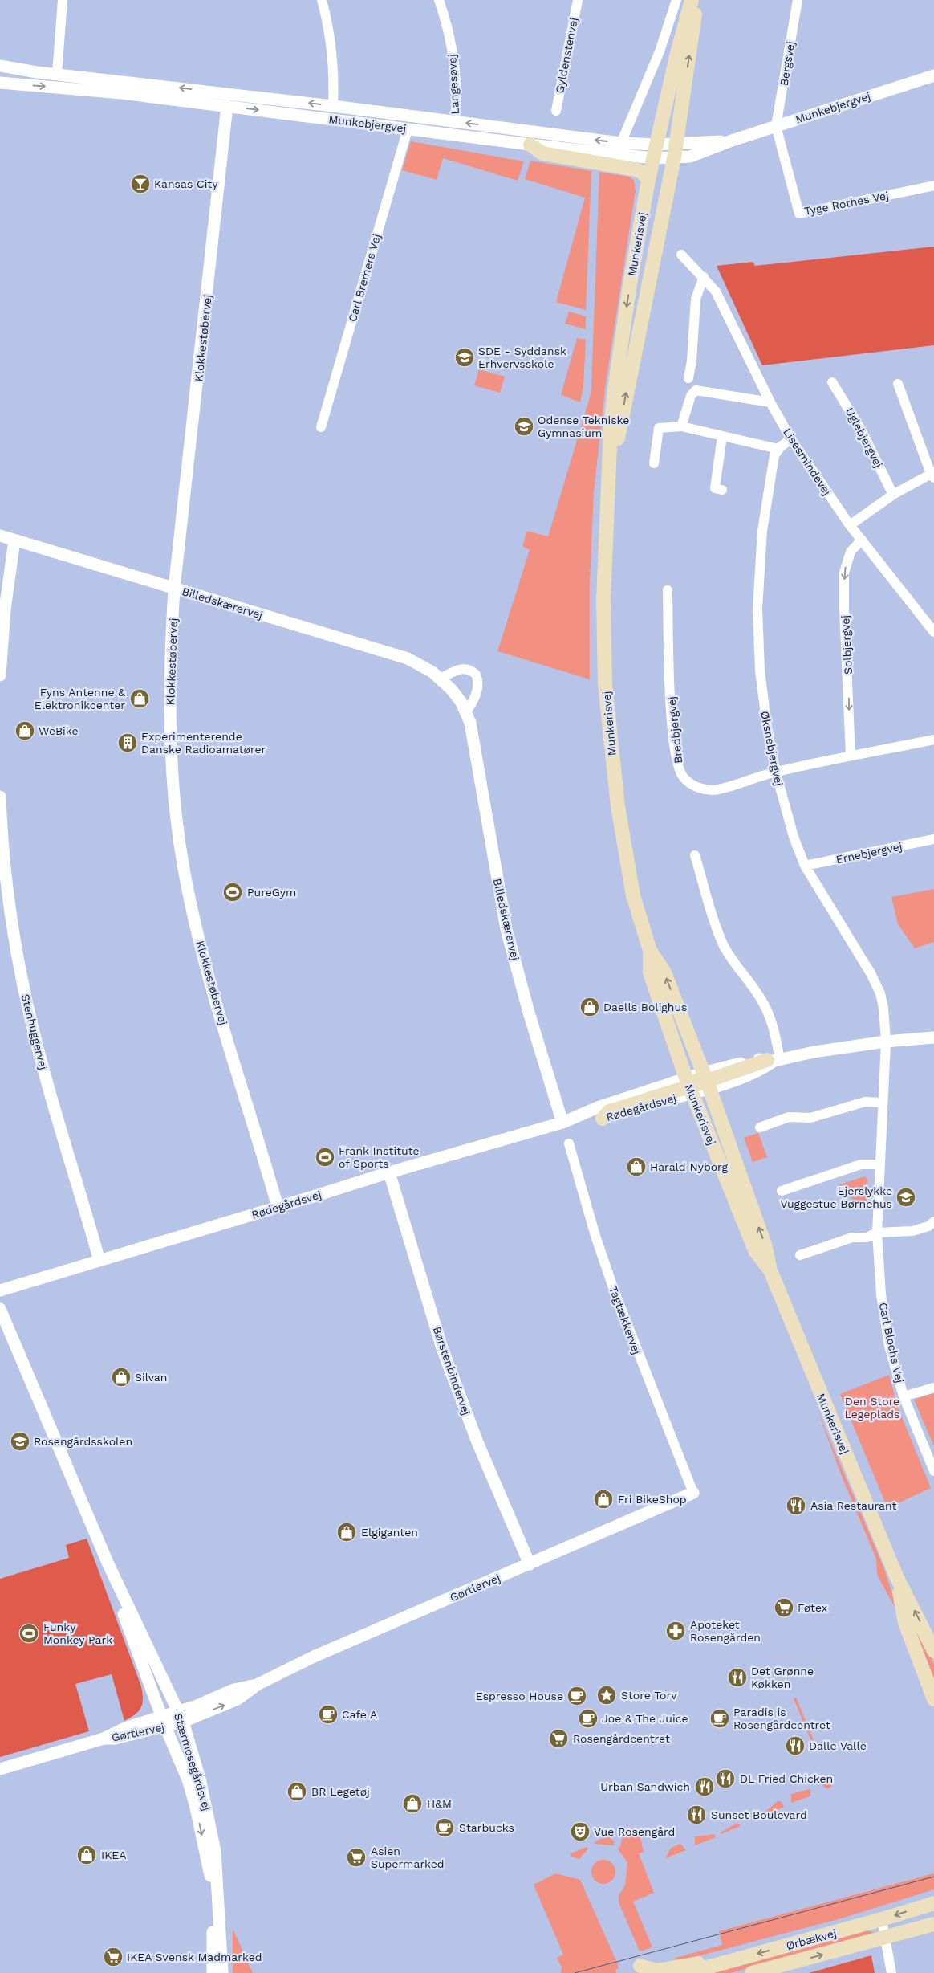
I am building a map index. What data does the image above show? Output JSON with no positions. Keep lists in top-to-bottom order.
{
  "streets": {
    "main road": ["Munkerisvej", "Ørbækvej"],
    "street": [
      "Gyldenstenvej",
      "Bergsvej",
      "Langesøvej",
      "Munkebjergvej",
      "Tyge Rothes Vej",
      "Carl Bremers Vej",
      "Klokkestøbervej",
      "Uglebjergvej",
      "Lisesmindevej",
      "Billedskærervej",
      "Solbjergvej",
      "Bredbjergvej",
      "Øksnebjergvej",
      "Ernebjergvej",
      "Stenhuggervej",
      "Rødegårdsvej",
      "Tagtækkervej",
      "Carl Blochs Vej",
      "Børstenbindervej",
      "Gørtlervej",
      "Stærmosegårdsvej"
    ]
  },
  "crossings": [
    ["Bergsvej", "Munkebjergvej"],
    ["Bergsvej", "Tyge Rothes Vej"],
    ["Langesøvej", "Munkebjergvej"],
    ["Munkebjergvej", "Tyge Rothes Vej"],
    ["Munkebjergvej", "Munkerisvej"],
    ["Munkebjergvej", "Carl Bremers Vej"],
    ["Munkebjergvej", "Klokkestøbervej"],
    ["Munkerisvej", "Rødegårdsvej"],
    ["Klokkestøbervej", "Billedskærervej"],
    ["Klokkestøbervej", "Rødegårdsvej"],
    ["Lisesmindevej", "Solbjergvej"],
    ["Billedskærervej", "Rødegårdsvej"],
    ["Solbjergvej", "Bredbjergvej"],
    ["Bredbjergvej", "Øksnebjergvej"],
    ["Øksnebjergvej", "Ernebjergvej"],
    ["Øksnebjergvej", "Carl Blochs Vej"],
    ["Stenhuggervej", "Rødegårdsvej"],
    ["Rødegårdsvej", "Børstenbindervej"],
    ["Tagtækkervej", "Gørtlervej"],
    ["Børstenbindervej", "Gørtlervej"],
    ["Gørtlervej", "Stærmosegårdsvej"]
  ],
  "one_way": ["Solbjergvej"],
  "parks": ["Den Store Legeplads"],
  "places": {
    "bar": ["Kansas City"],
    "school or university": [
      "SDE - Syddansk Erhvervsskole",
      "Odense Tekniske Gymnasium",
      "Ejerslykke Vuggestue Børnehus",
      "Rosengårdsskolen"
    ],
    "shop": [
      "Fyns Antenne & Elektronikcenter",
      "WeBike",
      "Daells Bolighus",
      "Harald Nyborg",
      "Silvan",
      "Fri BikeShop",
      "Elgiganten",
      "BR Legetøj",
      "H&M",
      "IKEA"
    ],
    "building": ["Experimenterende Danske Radioamatører"],
    "sports": ["PureGym", "Frank Institute of Sports", "Funky Monkey Park"],
    "restaurant": [
      "Asia Restaurant",
      "Det Grønne Køkken",
      "Dalle Valle",
      "DL Fried Chicken",
      "Urban Sandwich",
      "Sunset Boulevard"
    ],
    "supermarket": [
      "Føtex",
      "Rosengårdcentret",
      "Asien Supermarked",
      "IKEA Svensk Madmarked"
    ],
    "pharmacy": ["Apoteket Rosengården"],
    "place": ["Store Torv"],
    "cafe": [
      "Espresso House",
      "Cafe A",
      "Joe & The Juice",
      "Paradis is Rosengårdcentret",
      "Starbucks"
    ],
    "theatre": ["Vue Rosengård"]
  }
}
